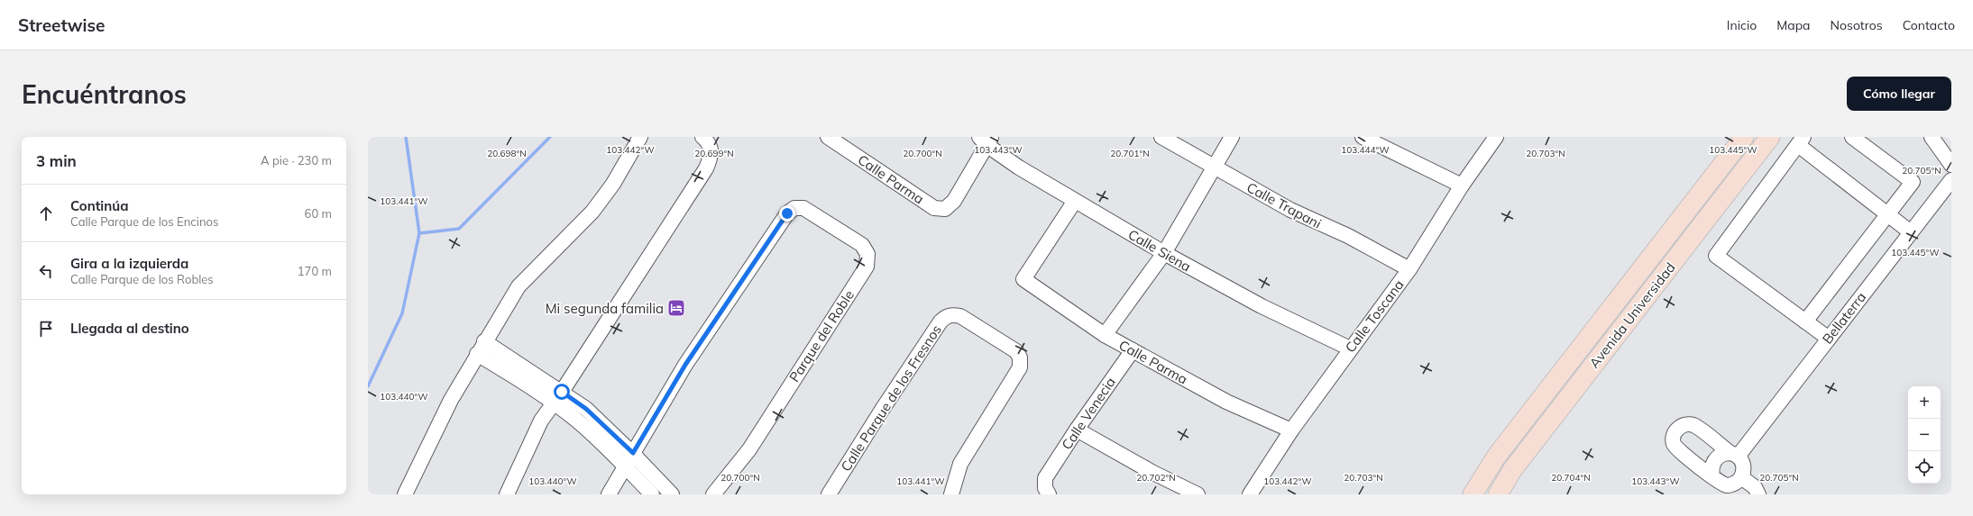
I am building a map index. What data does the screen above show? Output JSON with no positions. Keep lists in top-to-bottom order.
{
  "streets": {
    "main road": ["Avenida Universidad"],
    "street": [
      "Calle Parma",
      "Calle Trapani",
      "Calle Siena",
      "Calle Toscana",
      "Bellaterra",
      "Parque del Roble",
      "Calle Parque de los Fresnos",
      "Calle Venecia"
    ]
  },
  "crossings": [
    ["Calle Parma", "Calle Siena"],
    ["Calle Parma", "Calle Toscana"],
    ["Calle Parma", "Calle Venecia"],
    ["Calle Trapani", "Calle Toscana"],
    ["Calle Siena", "Calle Toscana"]
  ],
  "places": {
    "hotel": ["Mi segunda familia"]
  },
  "page": {
    "header": "Streetwise",
    "nav": [
      "Inicio",
      "Mapa",
      "Nosotros",
      "Contacto"
    ],
    "buttons": "Cómo llegar",
    "title": "Encuéntranos",
    "heading": ["3 min", "A pie · 230 m"],
    "list": [
      ["Continúa", "Calle Parque de los Encinos", "60 m"],
      ["Gira a la izquierda", "Calle Parque de los Robles", "170 m"],
      "Llegada al destino"
    ],
    "map_buttons": ["+", "−"]
  },
  "coordinates": [
    "103.443°W",
    "103.444°W",
    "103.442°W",
    "103.445°W",
    "20.698°N",
    "20.699°N",
    "20.700°N",
    "20.701°N",
    "20.703°N",
    "20.705°N",
    "103.441°W",
    "103.440°W",
    "20.702°N",
    "20.704°N"
  ]
}
